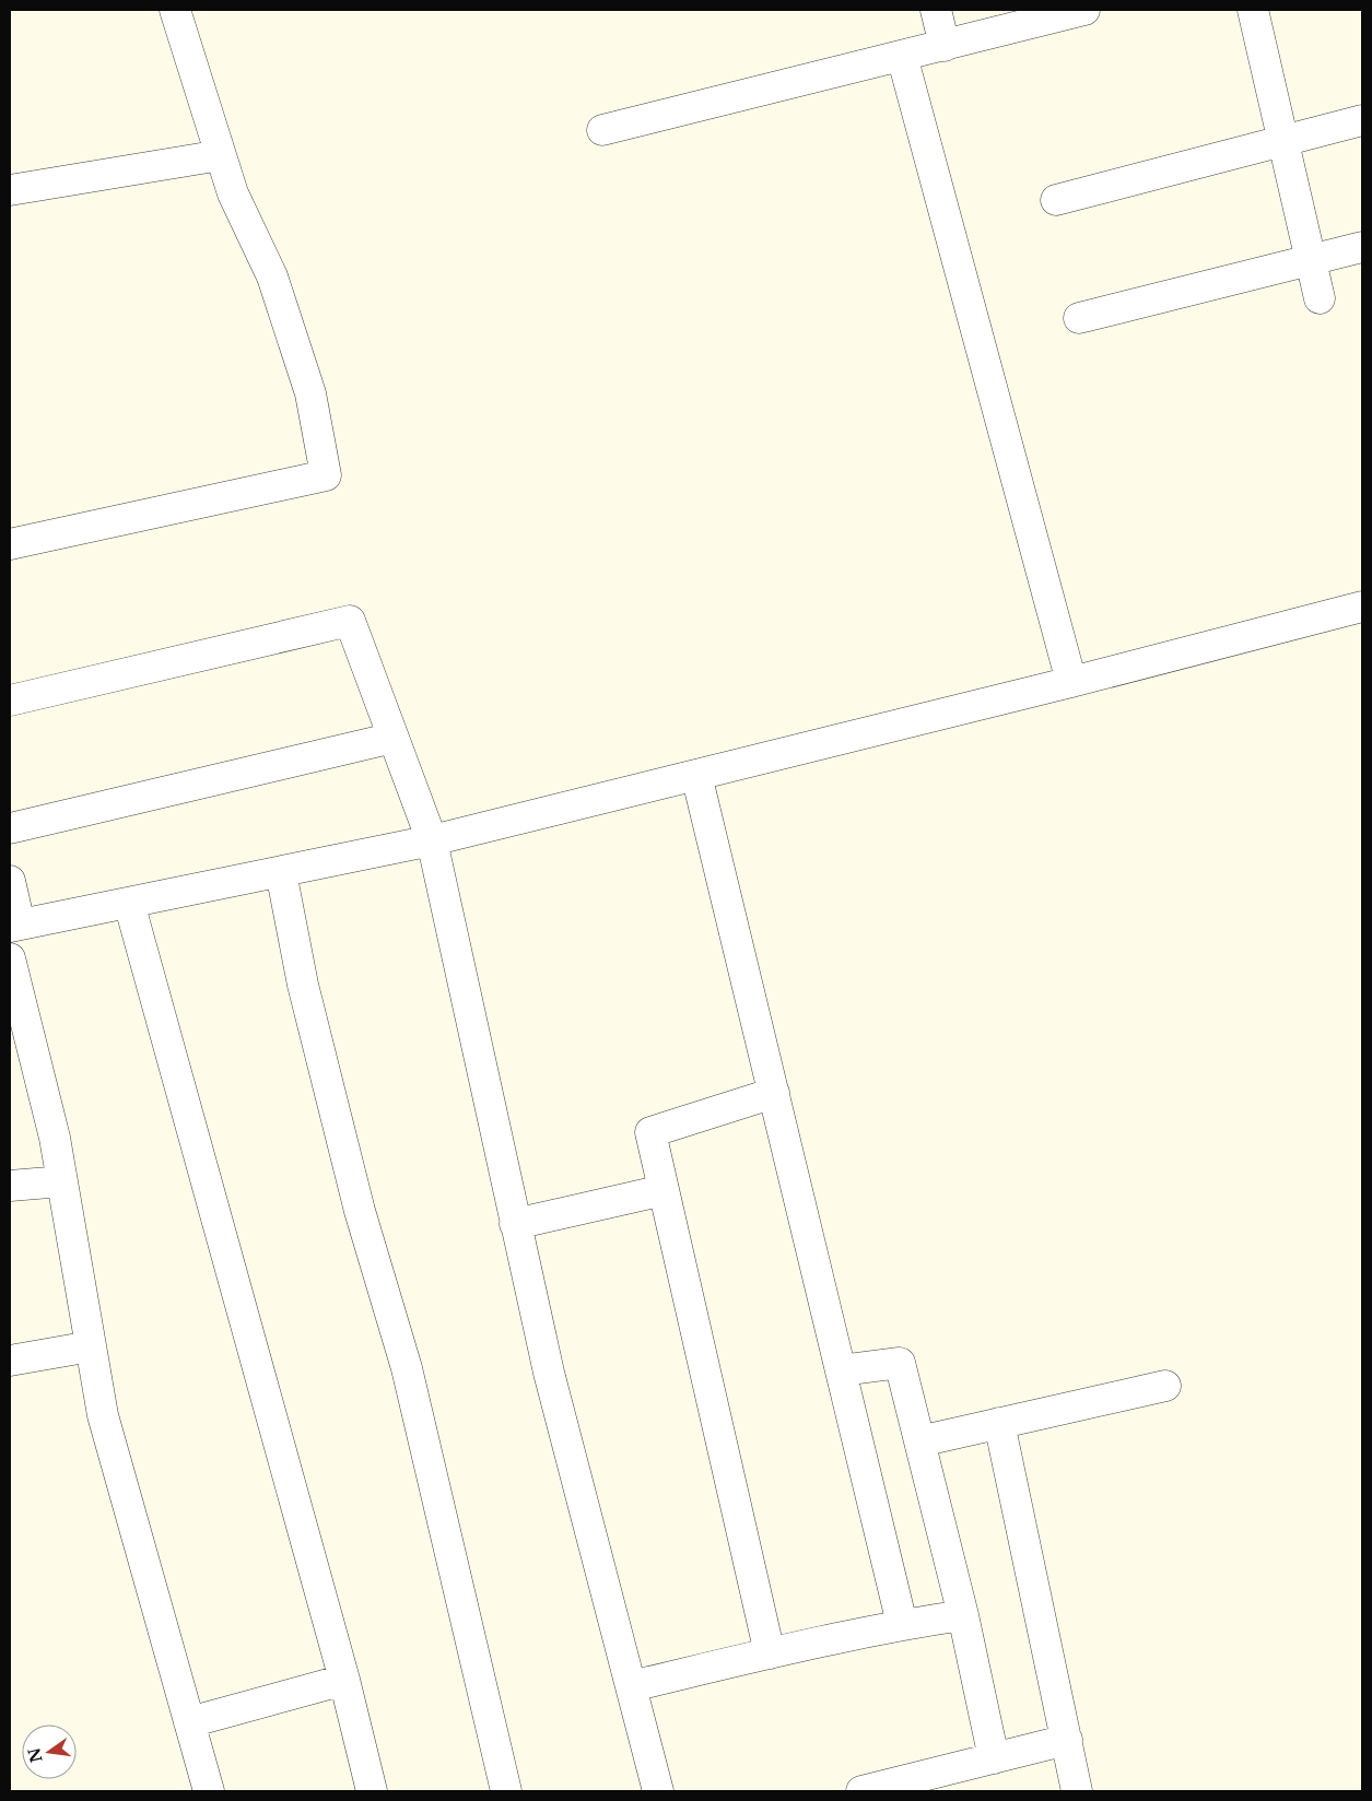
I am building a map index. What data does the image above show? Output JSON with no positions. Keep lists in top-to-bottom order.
{
  "north": "left"
}
